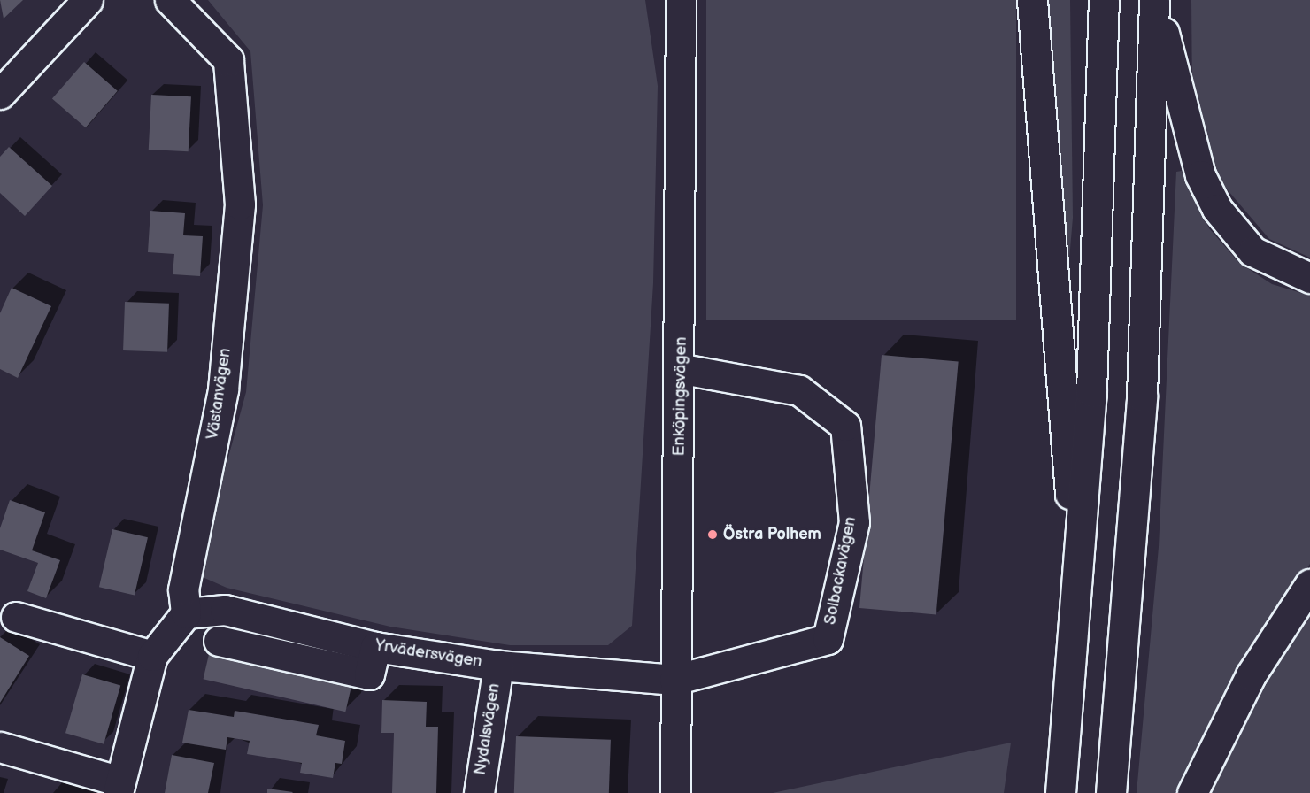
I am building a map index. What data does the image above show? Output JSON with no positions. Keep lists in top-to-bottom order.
{
  "streets": {
    "main road": [
      "Västanvägen",
      "Enköpingsvägen",
      "Solbackavägen",
      "Yrvädersvägen",
      "Nydalsvägen"
    ]
  },
  "crossings": [
    ["Västanvägen", "Yrvädersvägen"],
    ["Enköpingsvägen", "Solbackavägen"],
    ["Enköpingsvägen", "Yrvädersvägen"],
    ["Solbackavägen", "Yrvädersvägen"],
    ["Yrvädersvägen", "Nydalsvägen"]
  ],
  "places": ["Östra Polhem"]
}
